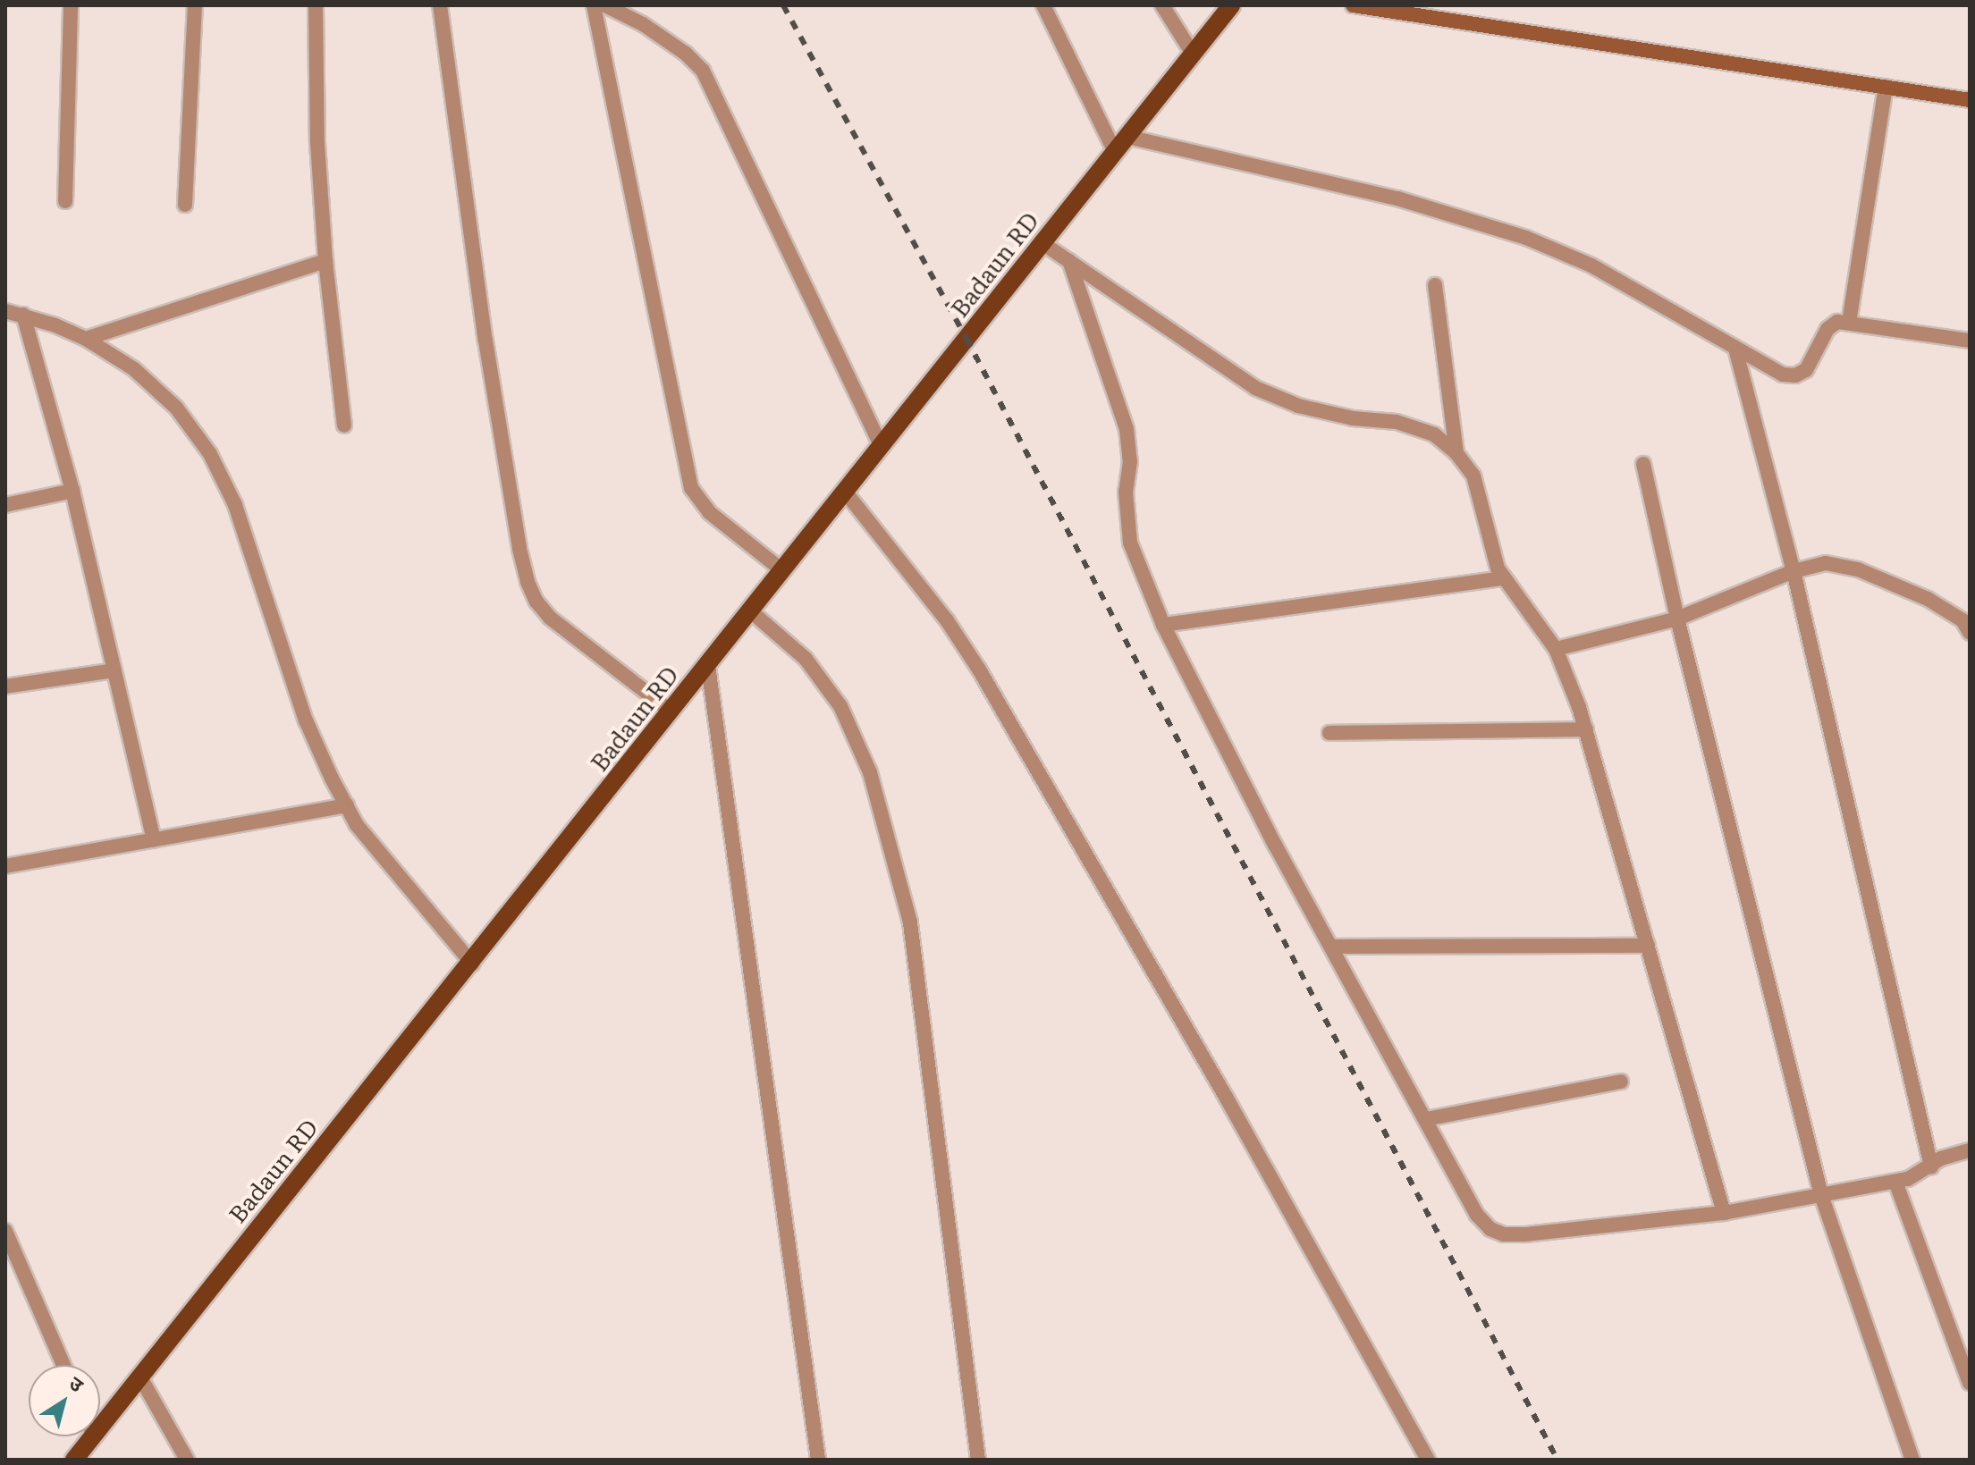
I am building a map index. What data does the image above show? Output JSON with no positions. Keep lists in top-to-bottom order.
{
  "streets": {
    "main road": ["Badaun RD"]
  },
  "north": "top right"
}
